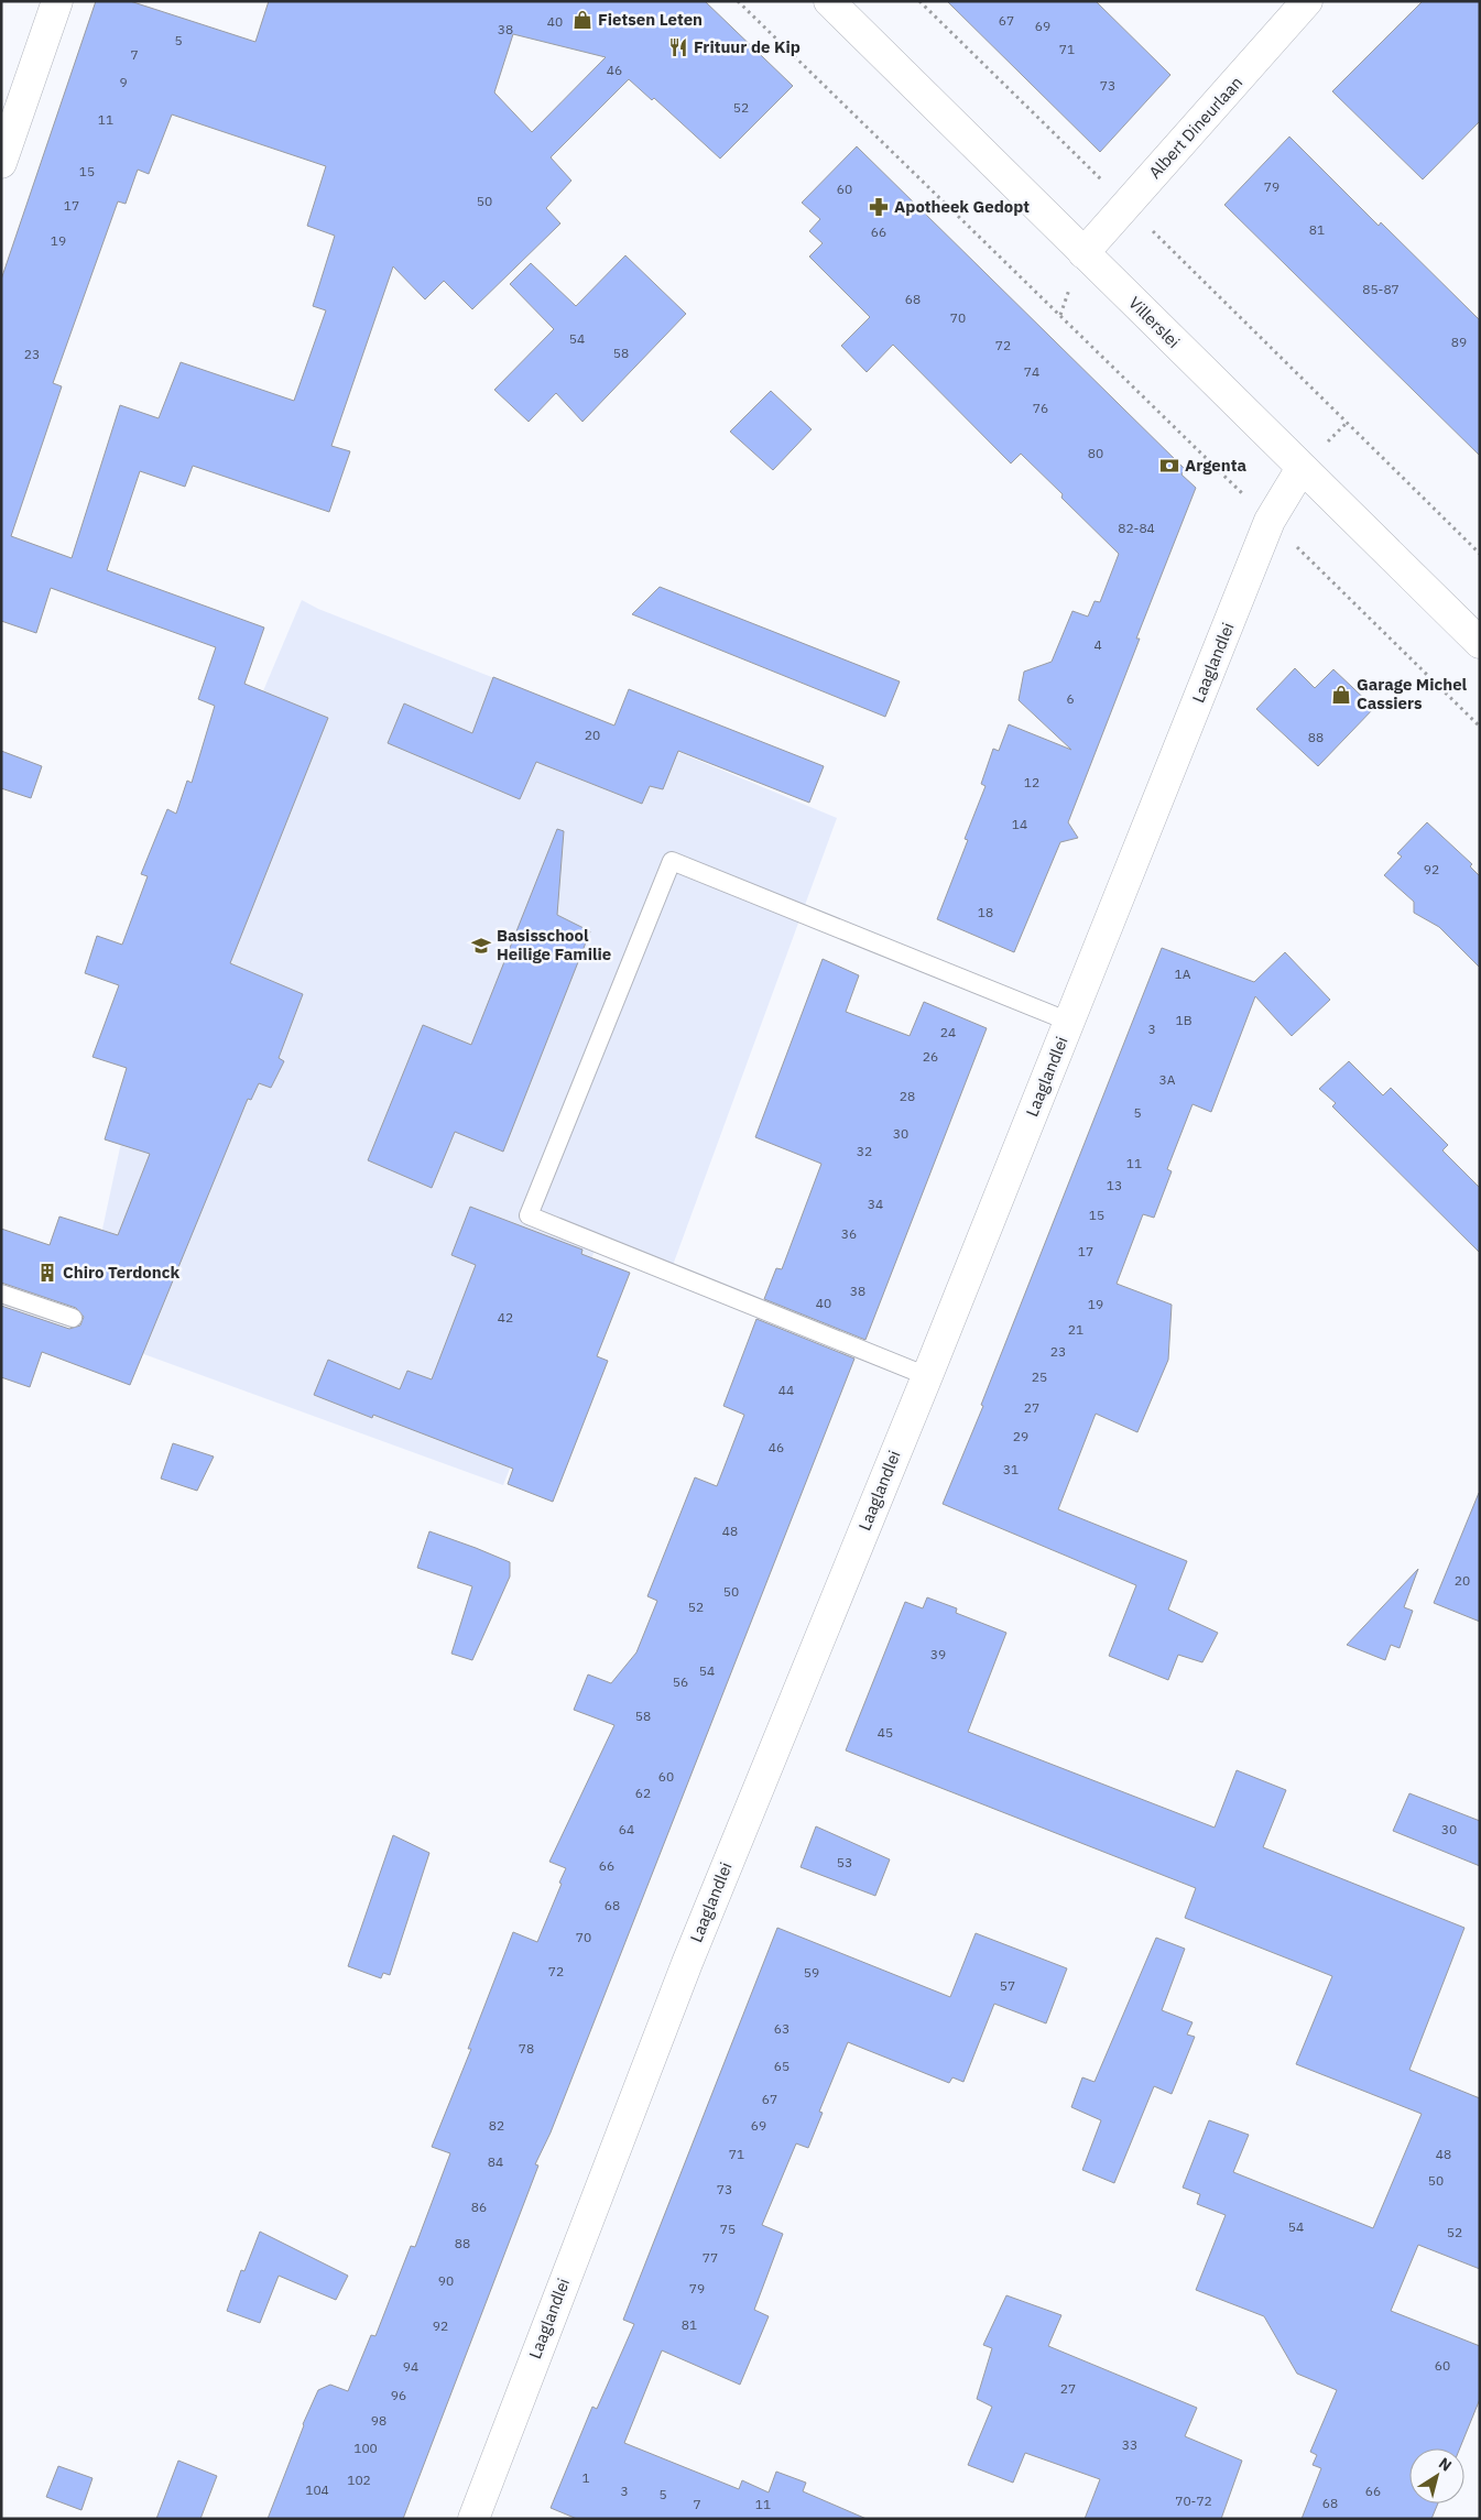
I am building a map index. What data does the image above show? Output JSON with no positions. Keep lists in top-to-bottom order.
{
  "streets": {
    "street": ["Albert Dineurlaan", "Villerslei", "Laaglandlei"]
  },
  "crossings": [
    ["Albert Dineurlaan", "Villerslei"],
    ["Villerslei", "Laaglandlei"]
  ],
  "places": {
    "shop": ["Fietsen Leten", "Garage Michel Cassiers"],
    "restaurant": ["Frituur de Kip"],
    "pharmacy": ["Apotheek Gedopt"],
    "bank": ["Argenta"],
    "school or university": ["Basisschool Heilige Familie"],
    "building": ["Chiro Terdonck"]
  },
  "house_numbers": [
    "67",
    "40",
    "69",
    "38",
    "5",
    "71",
    "7",
    "46",
    "9",
    "73",
    "52",
    "11",
    "15",
    "79",
    "60",
    "50",
    "17",
    "81",
    "66",
    "19",
    "85-87",
    "68",
    "70",
    "54",
    "89",
    "72",
    "58",
    "23",
    "74",
    "76",
    "80",
    "82-84",
    "4",
    "6",
    "20",
    "88",
    "12",
    "14",
    "92",
    "18",
    "1A",
    "1B",
    "3",
    "24",
    "26",
    "3A",
    "28",
    "5",
    "30",
    "32",
    "11",
    "13",
    "34",
    "15",
    "36",
    "17",
    "38",
    "40",
    "19",
    "42",
    "21",
    "23",
    "25",
    "44",
    "27",
    "29",
    "46",
    "31",
    "48",
    "20",
    "50",
    "52",
    "39",
    "54",
    "56",
    "58",
    "45",
    "60",
    "62",
    "64",
    "30",
    "53",
    "66",
    "68",
    "70",
    "72",
    "59",
    "57",
    "63",
    "78",
    "65",
    "67",
    "82",
    "69",
    "71",
    "48",
    "84",
    "50",
    "73",
    "86",
    "54",
    "75",
    "52",
    "88",
    "77",
    "90",
    "79",
    "81",
    "92",
    "60",
    "94",
    "27",
    "96",
    "98",
    "33",
    "100",
    "1",
    "102",
    "104",
    "3",
    "66",
    "5",
    "70-72",
    "68",
    "7",
    "11"
  ],
  "north": "top right"
}
